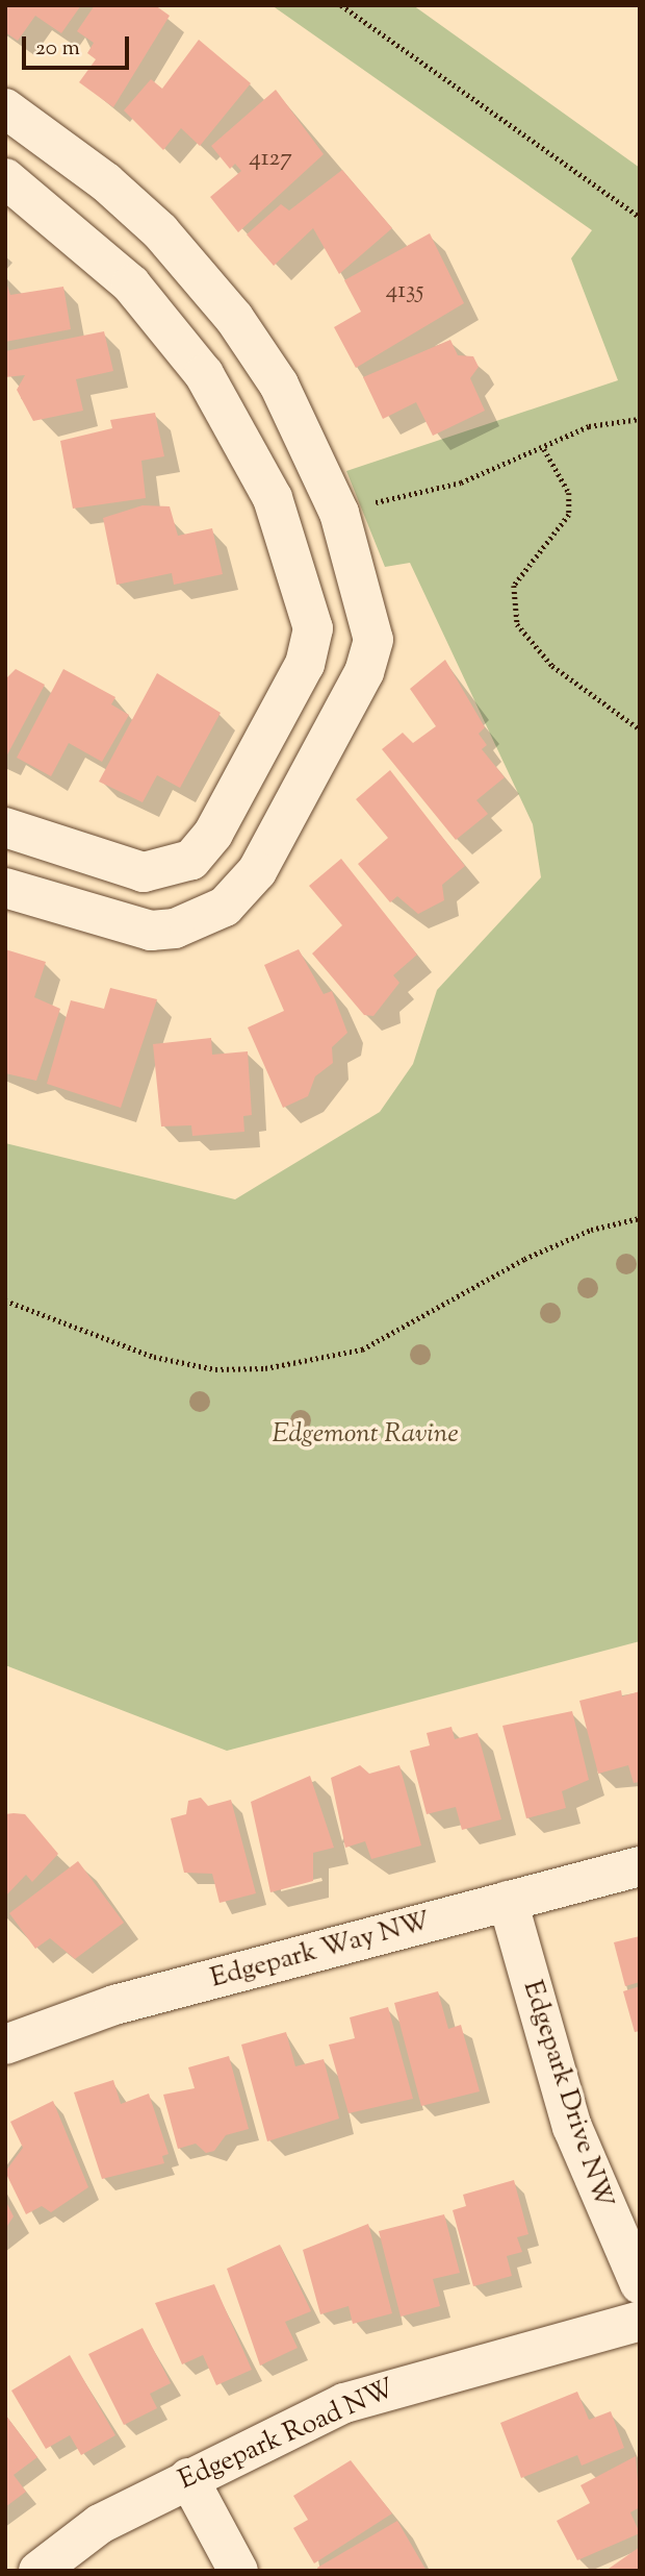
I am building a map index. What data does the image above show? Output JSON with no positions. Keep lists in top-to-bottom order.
{
  "streets": {
    "street": ["Edgepark Way NW", "Edgepark Drive NW", "Edgepark Road NW"]
  },
  "crossings": [
    ["Edgepark Way NW", "Edgepark Drive NW"]
  ],
  "parks": ["Edgemont Ravine"],
  "house_numbers": ["4127", "4135"],
  "scale_bar": "20 m"
}
